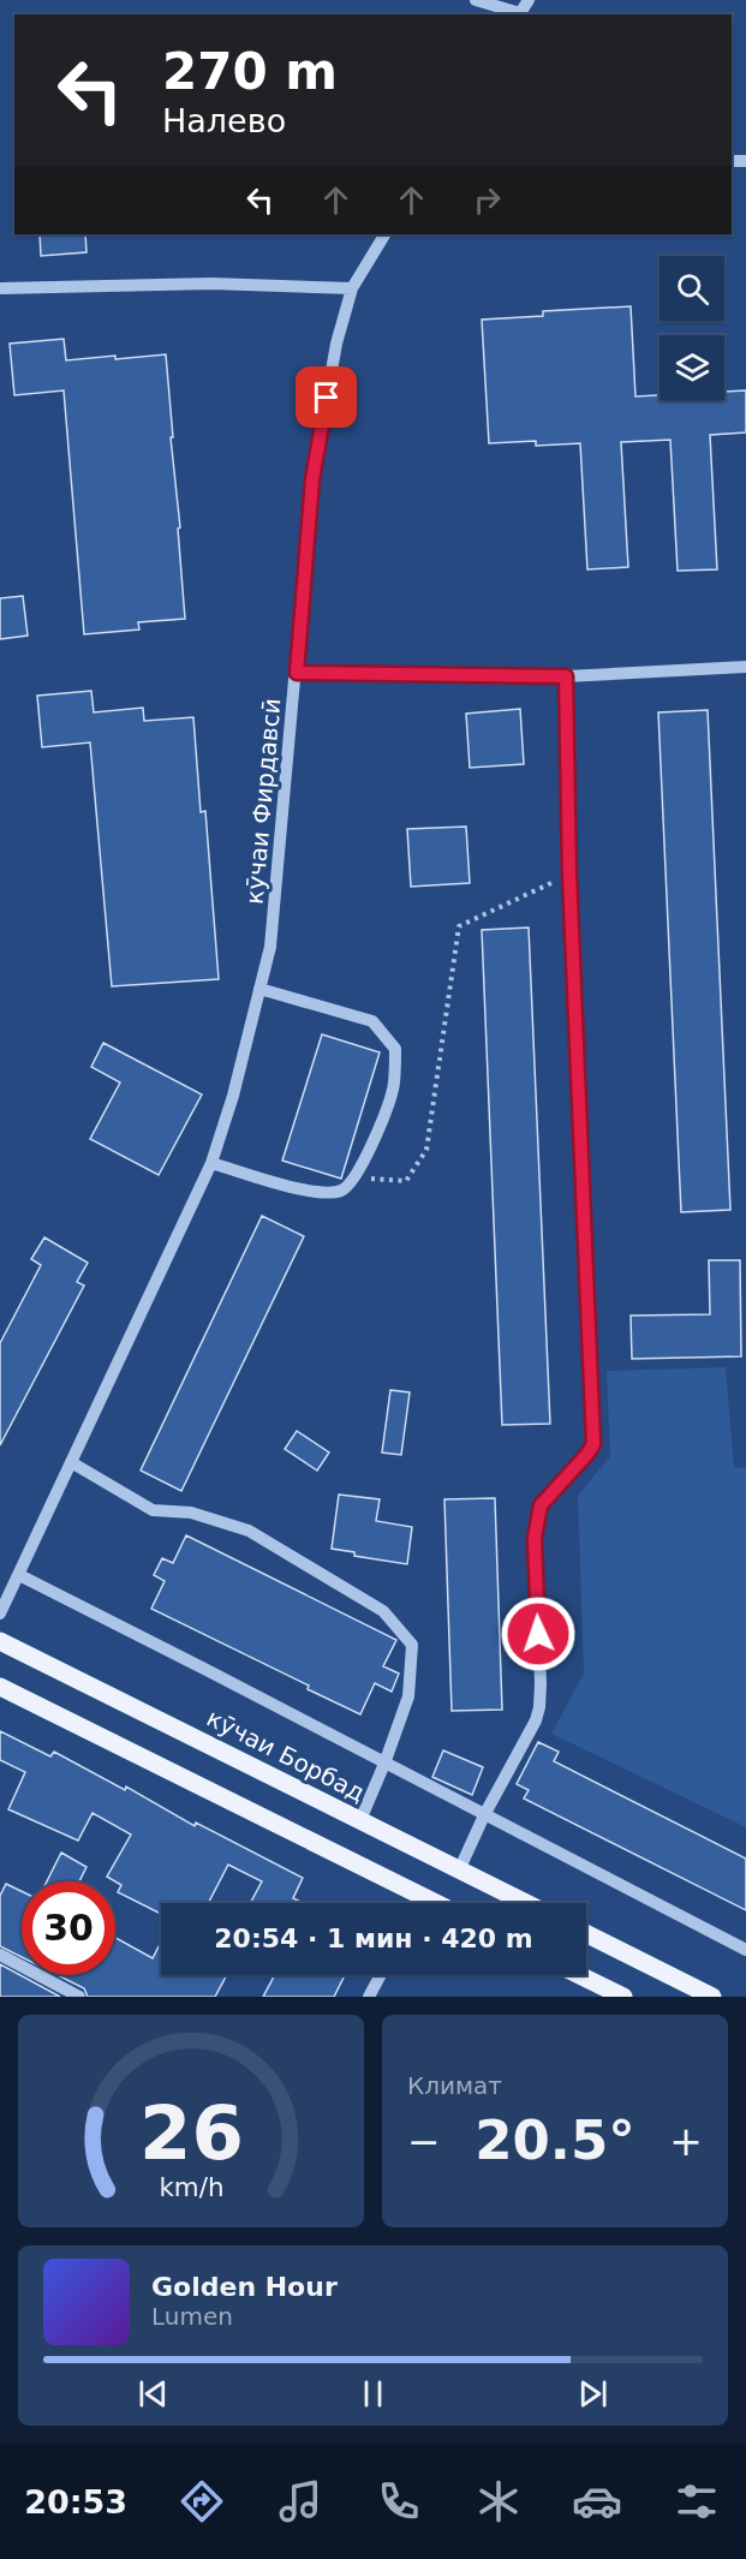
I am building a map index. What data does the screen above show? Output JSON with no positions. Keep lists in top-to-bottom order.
{
  "streets": {
    "main road": ["кӯчаи Борбад"],
    "street": ["кӯчаи Фирдавсӣ"]
  },
  "page": {
    "turn": ["270 m", "Налево"],
    "limit": "30",
    "trip": "20:54 · 1 мин · 420 m",
    "tile": "Климат",
    "heat": ["−", "20.5°", "+"],
    "song": ["Golden Hour", "Lumen"],
    "tabs": "20:53",
    "gauge": ["26", "km/h"]
  }
}
